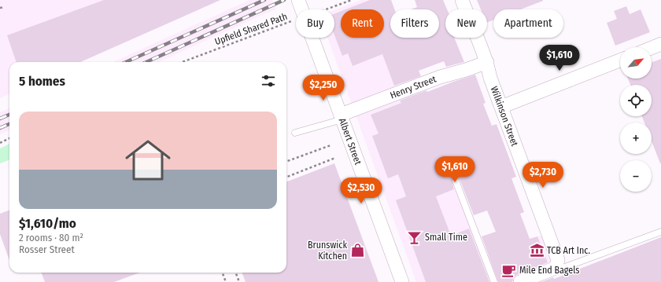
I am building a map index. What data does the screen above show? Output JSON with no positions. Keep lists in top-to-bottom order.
{
  "streets": {
    "street": ["Henry Street", "Wilkinson Street", "Albert Street"],
    "path": ["Upfield Shared Path"]
  },
  "crossings": [
    ["Henry Street", "Wilkinson Street"],
    ["Henry Street", "Albert Street"]
  ],
  "places": {
    "bar": ["Small Time"],
    "shop": ["Brunswick Kitchen"],
    "museum": ["TCB Art Inc."],
    "cafe": ["Mile End Bagels"]
  },
  "north": "top right",
  "page": {
    "chip": [
      "Buy",
      "Rent",
      "Filters",
      "New",
      "Apartment"
    ],
    "price": [
      "$1,610",
      "$2,250",
      "$1,610",
      "$2,730",
      "$2,530"
    ],
    "map_buttons": ["+", "−"],
    "heading": "5 homes",
    "list": [
      {
        "name": "$1,610/mo",
        "note": "2 rooms · 80 m² · Rosser Street"
      }
    ]
  }
}
